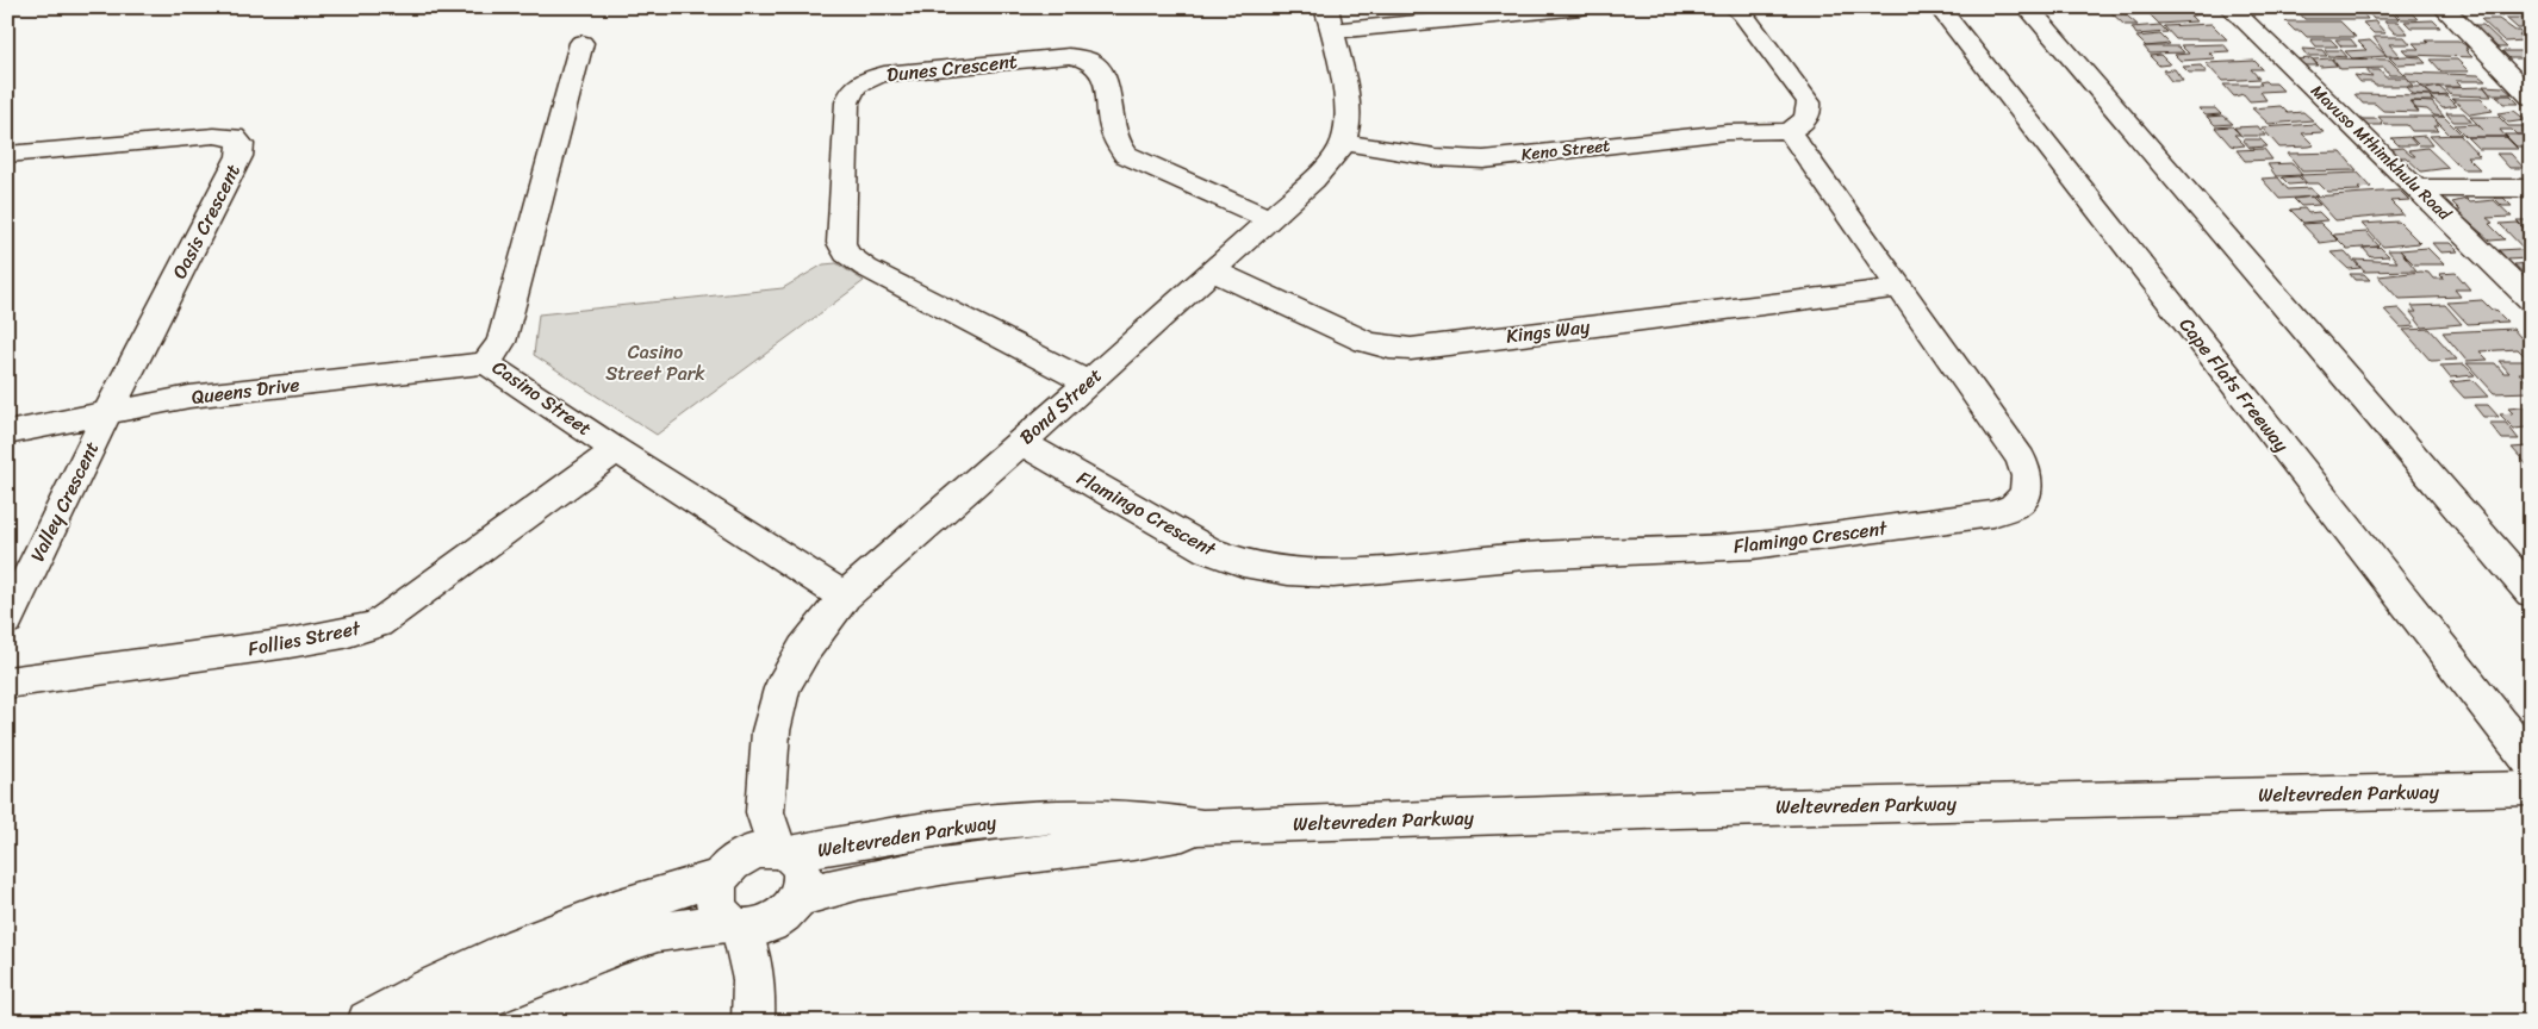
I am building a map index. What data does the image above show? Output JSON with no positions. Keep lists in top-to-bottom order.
{
  "streets": {
    "main road": [
      "Dunes Crescent",
      "Keno Street",
      "Mavuso Mthimkhulu Road",
      "Oasis Crescent",
      "Kings Way",
      "Cape Flats Freeway",
      "Queens Drive",
      "Casino Street",
      "Bond Street",
      "Valley Crescent",
      "Flamingo Crescent",
      "Follies Street",
      "Weltevreden Parkway"
    ]
  },
  "crossings": [
    ["Dunes Crescent", "Bond Street"],
    ["Keno Street", "Bond Street"],
    ["Keno Street", "Flamingo Crescent"],
    ["Oasis Crescent", "Queens Drive"],
    ["Oasis Crescent", "Valley Crescent"],
    ["Kings Way", "Bond Street"],
    ["Kings Way", "Flamingo Crescent"],
    ["Queens Drive", "Casino Street"],
    ["Queens Drive", "Valley Crescent"],
    ["Casino Street", "Bond Street"],
    ["Casino Street", "Follies Street"],
    ["Bond Street", "Flamingo Crescent"],
    ["Bond Street", "Weltevreden Parkway"]
  ],
  "parks": ["Casino Street Park"]
}
